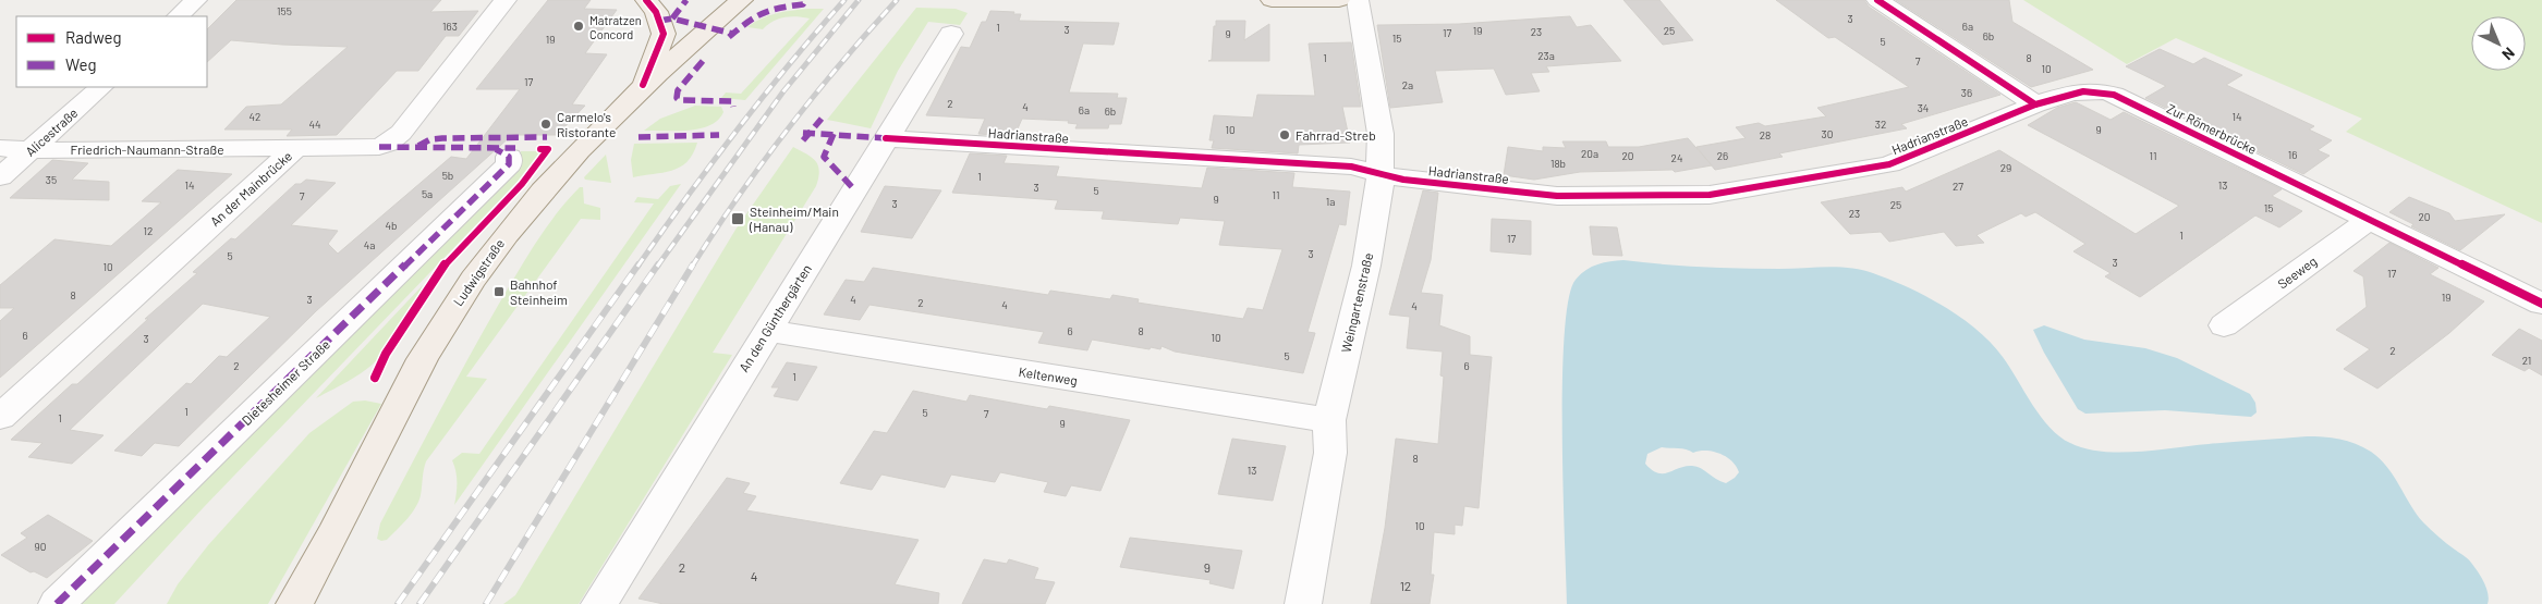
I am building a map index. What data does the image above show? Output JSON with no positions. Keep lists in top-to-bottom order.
{
  "streets": {
    "main road": ["Ludwigstraße"],
    "street": [
      "Zur Römerbrücke",
      "Alicestraße",
      "Hadrianstraße",
      "Friedrich-Naumann-Straße",
      "An der Mainbrücke",
      "Seeweg",
      "Weingartenstraße",
      "An den Günthergärten",
      "Keltenweg",
      "Dietesheimer Straße"
    ]
  },
  "crossings": [
    ["Zur Römerbrücke", "Hadrianstraße"],
    ["Zur Römerbrücke", "Seeweg"],
    ["Alicestraße", "Friedrich-Naumann-Straße"],
    ["Hadrianstraße", "Weingartenstraße"],
    ["Hadrianstraße", "An den Günthergärten"],
    ["Friedrich-Naumann-Straße", "An der Mainbrücke"],
    ["Weingartenstraße", "Keltenweg"],
    ["An den Günthergärten", "Keltenweg"]
  ],
  "places": {
    "other": ["Matratzen Concord", "Carmelo's Ristorante", "Fahrrad-Streb"],
    "transit": ["Steinheim/Main (Hanau)", "Bahnhof Steinheim"]
  },
  "house_numbers": [
    "155",
    "3",
    "163",
    "6a",
    "1",
    "3",
    "19",
    "25",
    "23",
    "17",
    "9",
    "6b",
    "15",
    "19",
    "5",
    "23a",
    "1",
    "8",
    "7",
    "10",
    "17",
    "2a",
    "36",
    "2",
    "4",
    "34",
    "6a",
    "6b",
    "42",
    "14",
    "44",
    "32",
    "10",
    "9",
    "30",
    "28",
    "20a",
    "16",
    "20",
    "26",
    "11",
    "24",
    "18b",
    "29",
    "5b",
    "1",
    "35",
    "14",
    "13",
    "27",
    "3",
    "5",
    "5a",
    "11",
    "7",
    "9",
    "1a",
    "3",
    "25",
    "15",
    "23",
    "20",
    "4b",
    "12",
    "1",
    "17",
    "4a",
    "3",
    "5",
    "3",
    "10",
    "17",
    "8",
    "19",
    "3",
    "4",
    "2",
    "4",
    "4",
    "6",
    "8",
    "6",
    "10",
    "3",
    "2",
    "5",
    "21",
    "2",
    "6",
    "1",
    "1",
    "5",
    "7",
    "1",
    "9",
    "8",
    "13",
    "10",
    "90",
    "2",
    "9",
    "4",
    "12"
  ],
  "legend": ["Radweg", "Weg"],
  "north": "bottom right"
}
